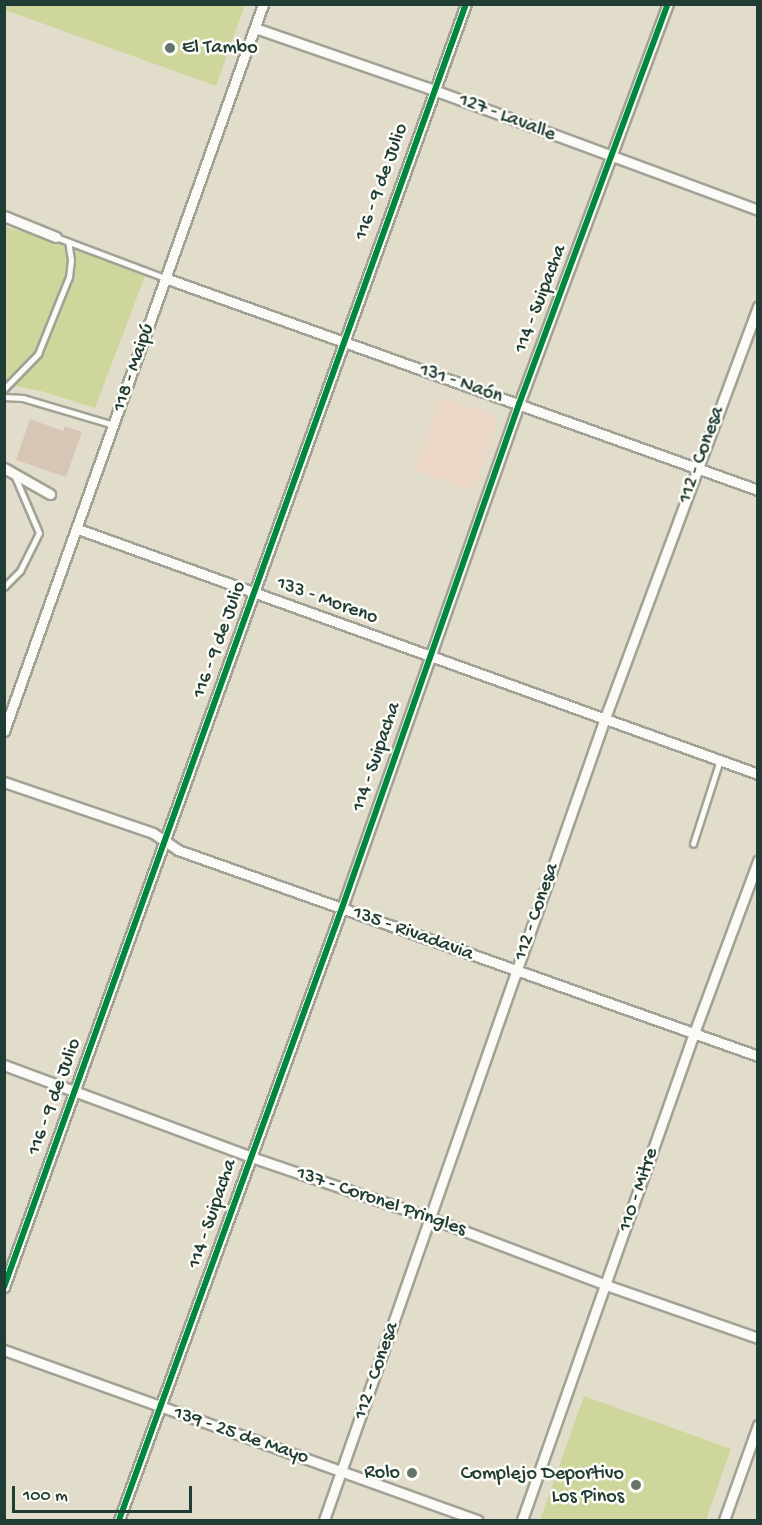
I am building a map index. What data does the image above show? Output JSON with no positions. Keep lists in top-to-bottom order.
{
  "streets": {
    "street": [
      "127 - Lavalle",
      "116 - 9 de Julio",
      "114 - Suipacha",
      "118 - Maipú",
      "131 - Naón",
      "112 - Conesa",
      "133 - Moreno",
      "135 - Rivadavia",
      "110 - Mitre",
      "137 - Coronel Pringles",
      "139 - 25 de Mayo"
    ]
  },
  "crossings": [
    ["127 - Lavalle", "116 - 9 de Julio"],
    ["127 - Lavalle", "114 - Suipacha"],
    ["127 - Lavalle", "118 - Maipú"],
    ["116 - 9 de Julio", "131 - Naón"],
    ["116 - 9 de Julio", "133 - Moreno"],
    ["116 - 9 de Julio", "135 - Rivadavia"],
    ["116 - 9 de Julio", "137 - Coronel Pringles"],
    ["114 - Suipacha", "131 - Naón"],
    ["114 - Suipacha", "133 - Moreno"],
    ["114 - Suipacha", "135 - Rivadavia"],
    ["114 - Suipacha", "137 - Coronel Pringles"],
    ["114 - Suipacha", "139 - 25 de Mayo"],
    ["118 - Maipú", "131 - Naón"],
    ["118 - Maipú", "133 - Moreno"],
    ["131 - Naón", "112 - Conesa"],
    ["112 - Conesa", "133 - Moreno"],
    ["112 - Conesa", "135 - Rivadavia"],
    ["112 - Conesa", "137 - Coronel Pringles"],
    ["112 - Conesa", "139 - 25 de Mayo"],
    ["135 - Rivadavia", "110 - Mitre"],
    ["110 - Mitre", "137 - Coronel Pringles"]
  ],
  "places": ["El Tambo", "Rolo", "Complejo Deportivo Los Pinos"],
  "scale_bar": "100 m"
}
